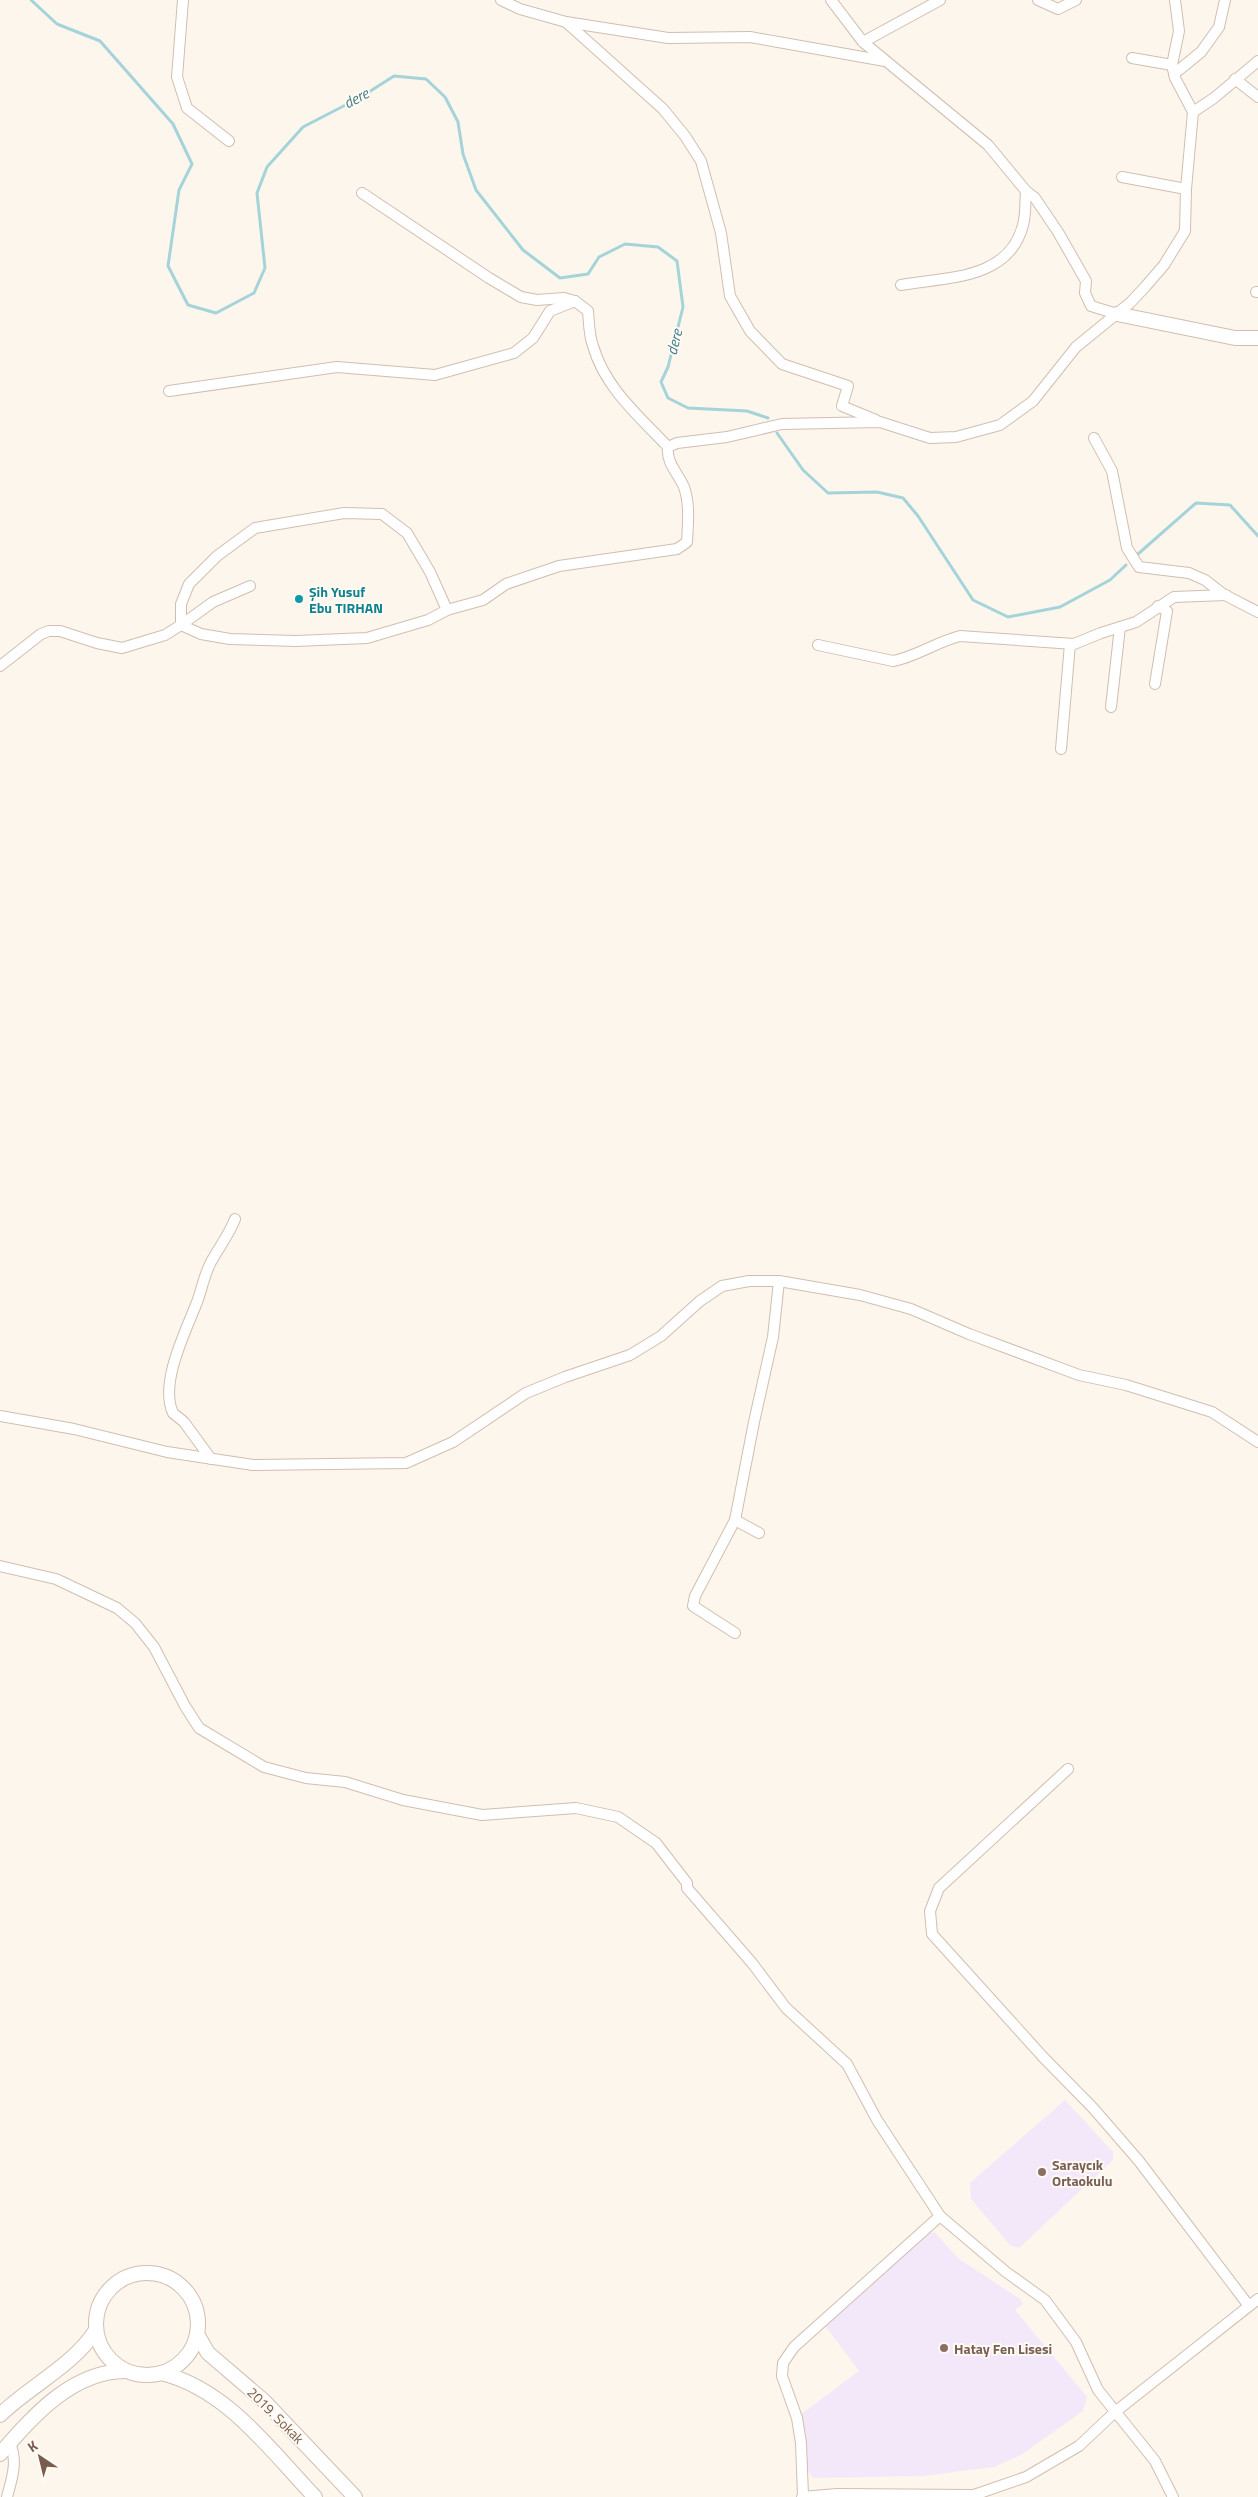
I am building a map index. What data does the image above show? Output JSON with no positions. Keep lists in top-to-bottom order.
{
  "streets": {
    "street": ["2019. Sokak"]
  },
  "water": ["dere"],
  "places": ["Şih Yusuf Ebu TIRHAN", "Saraycık Ortaokulu", "Hatay Fen Lisesi"],
  "north": "top left"
}
